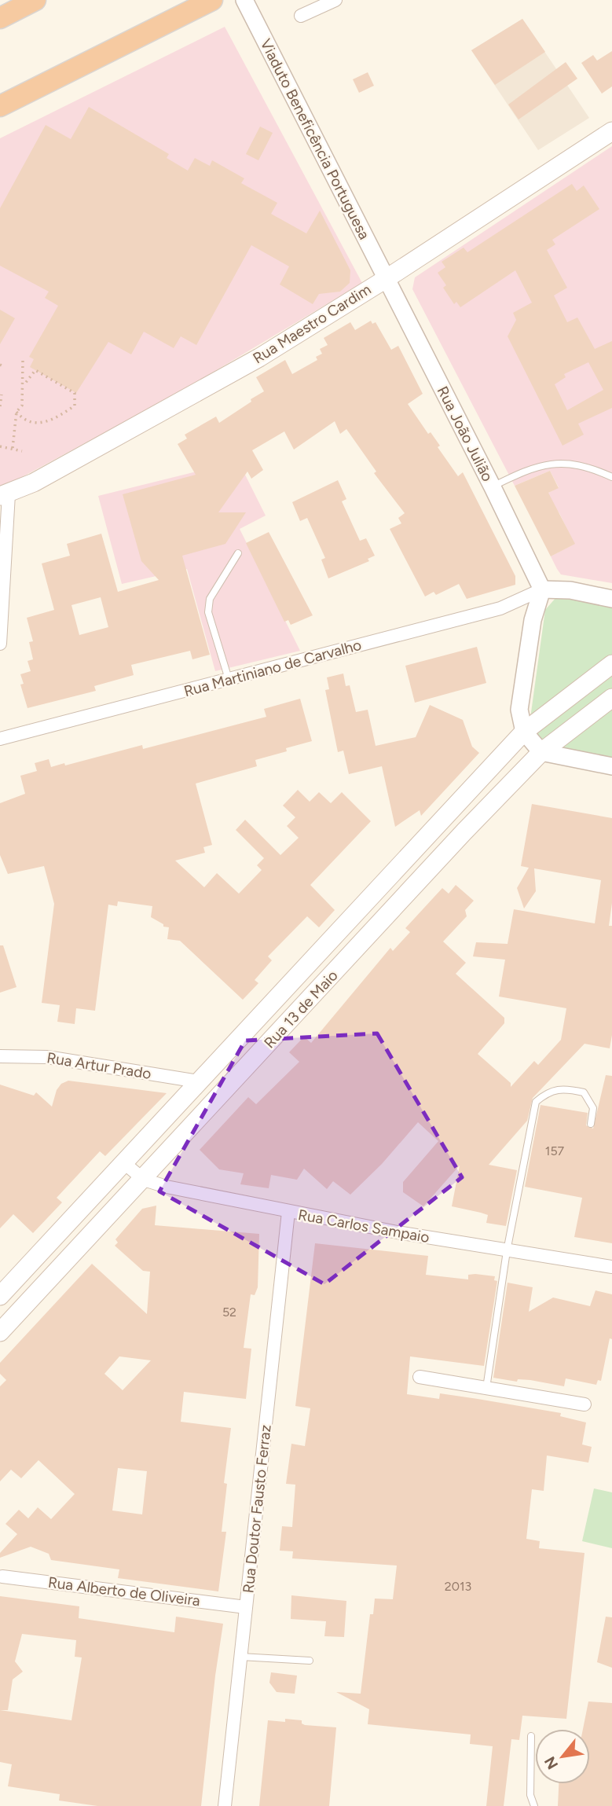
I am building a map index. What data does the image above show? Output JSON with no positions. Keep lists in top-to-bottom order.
{
  "streets": {
    "main road": ["Rua Maestro Cardim", "Rua 13 de Maio"],
    "street": [
      "Viaduto Beneficência Portuguesa",
      "Rua João Julião",
      "Rua Martiniano de Carvalho",
      "Rua Artur Prado",
      "Rua Carlos Sampaio",
      "Rua Doutor Fausto Ferraz",
      "Rua Alberto de Oliveira"
    ]
  },
  "crossings": [
    ["Viaduto Beneficência Portuguesa", "Rua Maestro Cardim"],
    ["Viaduto Beneficência Portuguesa", "Rua João Julião"],
    ["Rua Maestro Cardim", "Rua João Julião"],
    ["Rua João Julião", "Rua Martiniano de Carvalho"],
    ["Rua 13 de Maio", "Rua Artur Prado"],
    ["Rua 13 de Maio", "Rua Carlos Sampaio"],
    ["Rua Carlos Sampaio", "Rua Doutor Fausto Ferraz"],
    ["Rua Doutor Fausto Ferraz", "Rua Alberto de Oliveira"]
  ],
  "house_numbers": ["157", "52", "2013"],
  "north": "bottom left"
}
